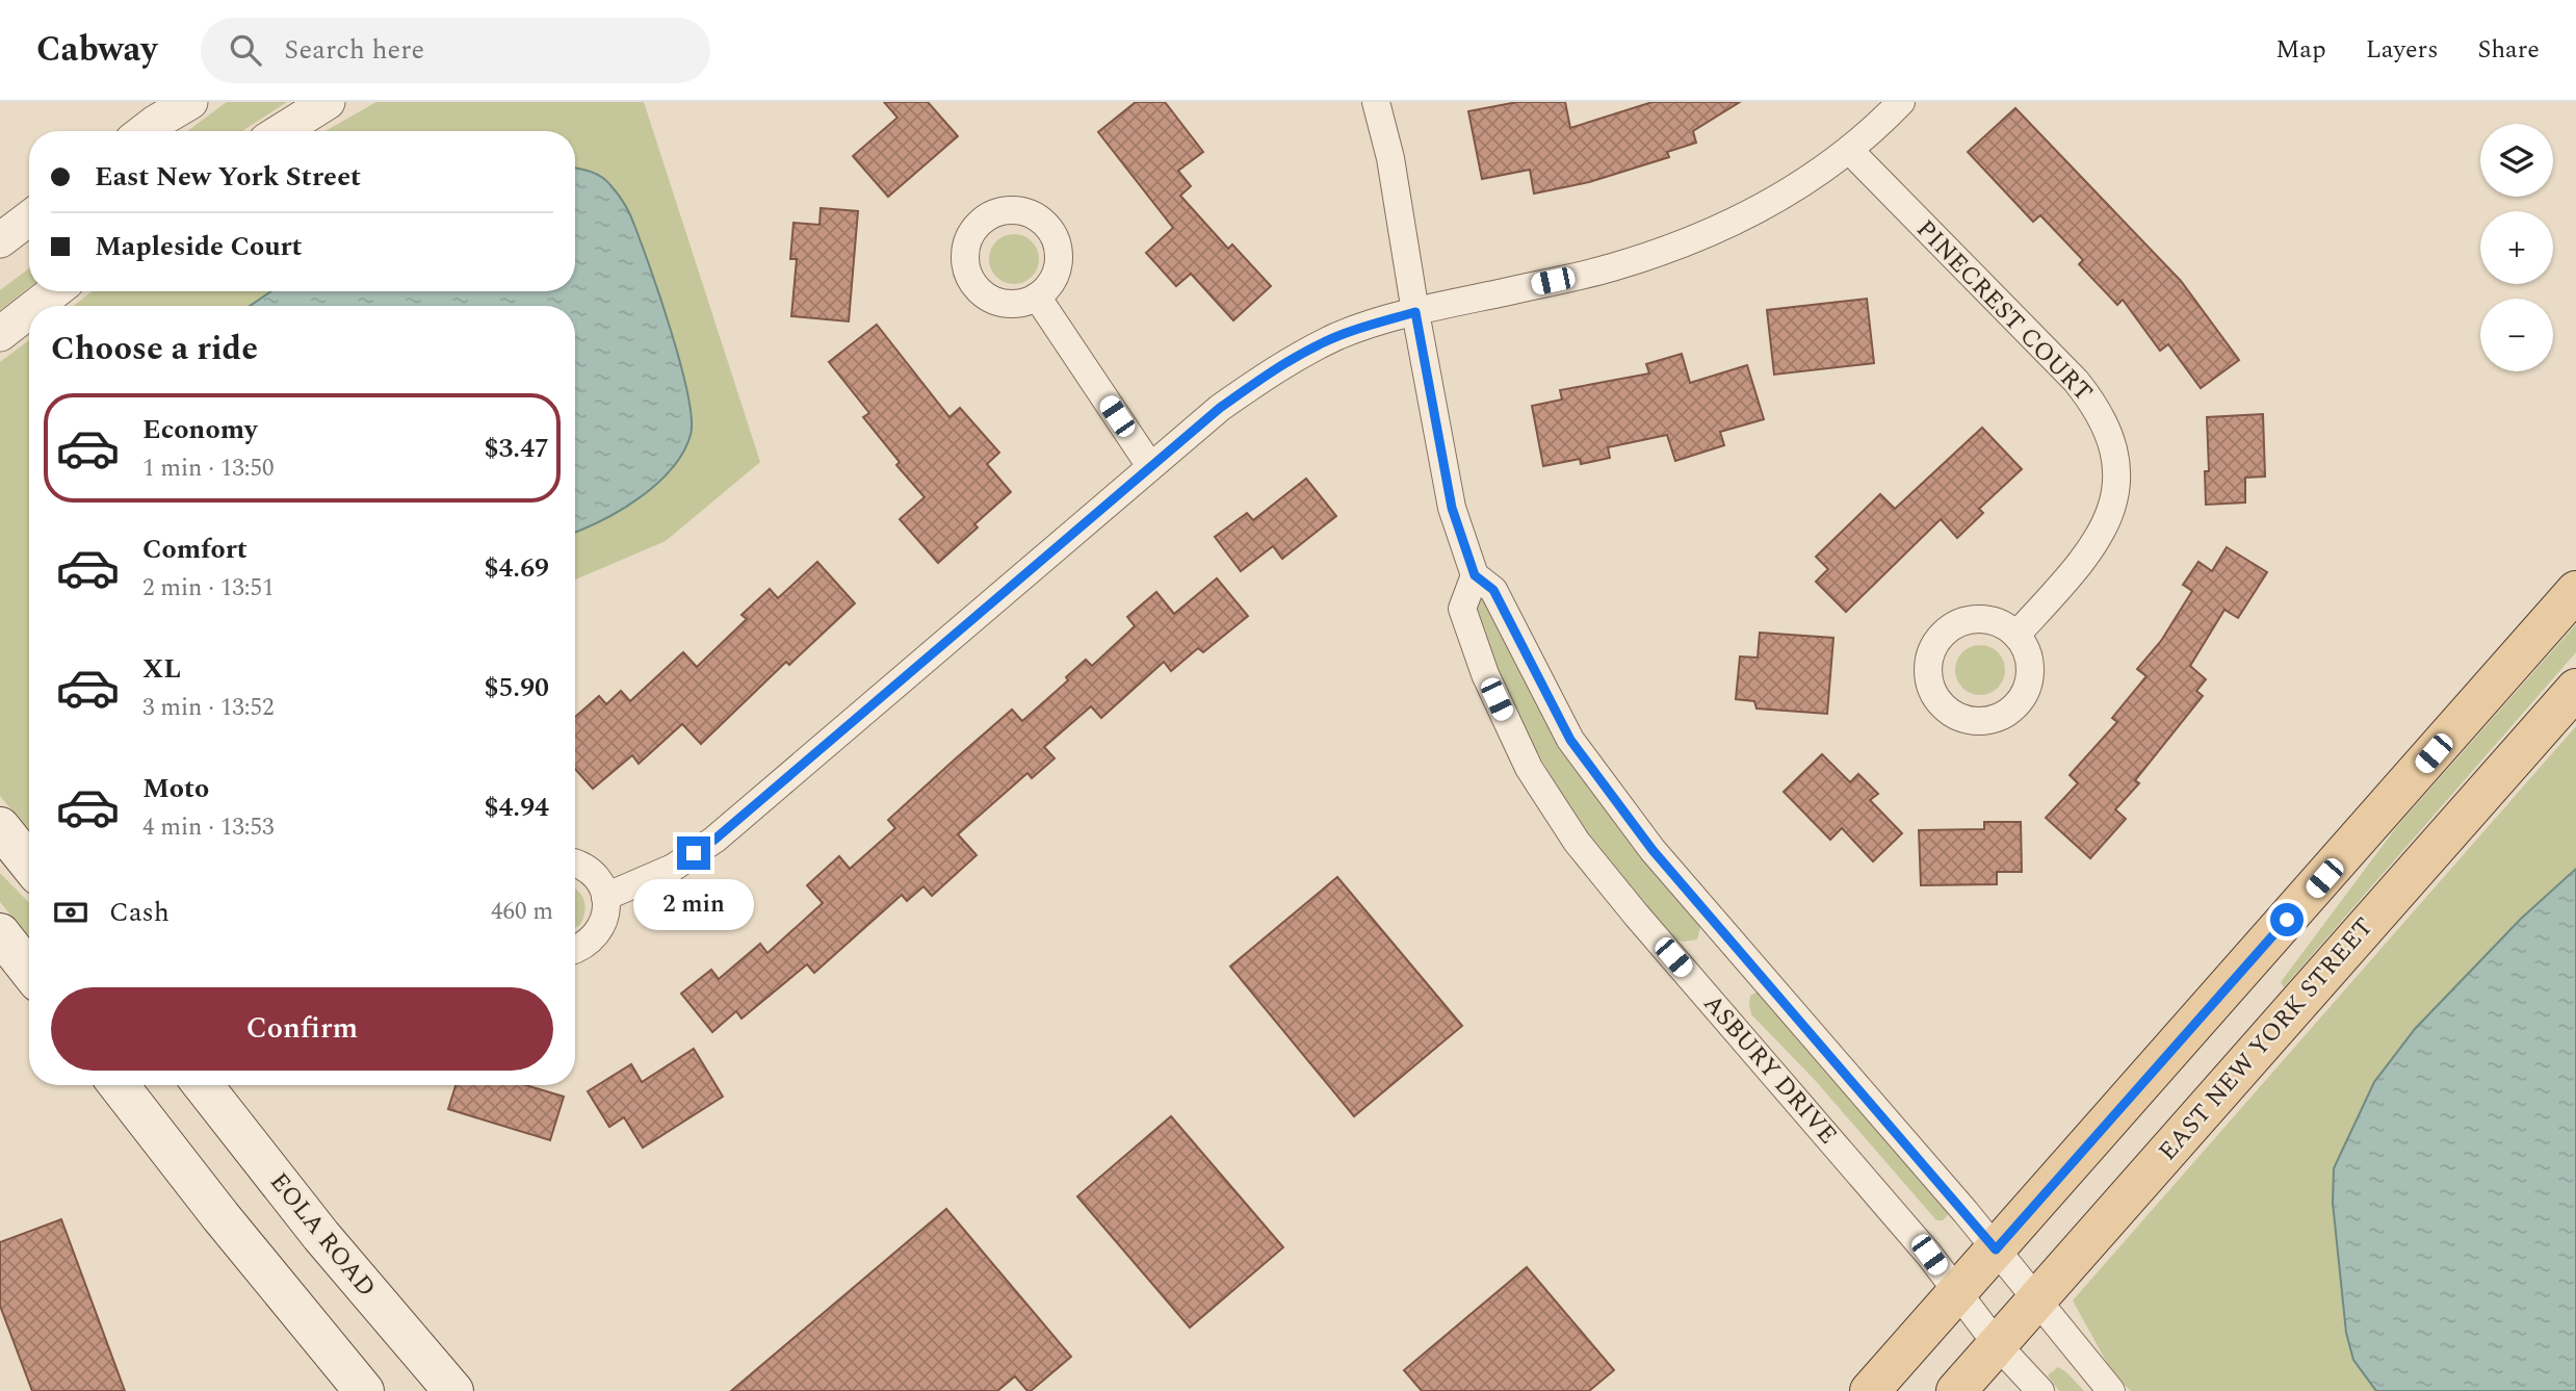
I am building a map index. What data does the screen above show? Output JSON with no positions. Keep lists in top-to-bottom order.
{
  "streets": {
    "main road": ["EAST NEW YORK STREET", "EOLA ROAD"],
    "street": ["PINECREST COURT", "ASBURY DRIVE"]
  },
  "crossings": [
    ["EAST NEW YORK STREET", "ASBURY DRIVE"]
  ],
  "page": {
    "header": "Cabway",
    "search": "Search here",
    "nav": ["Map", "Layers", "Share"],
    "map_buttons": ["+", "−"],
    "banner": ["East New York Street", "Mapleside Court"],
    "heading": "Choose a ride",
    "list": [
      {
        "name": "Economy",
        "note": "1 min · 13:50",
        "value": "$3.47"
      },
      {
        "name": "Comfort",
        "note": "2 min · 13:51",
        "value": "$4.69"
      },
      {
        "name": "XL",
        "note": "3 min · 13:52",
        "value": "$5.90"
      },
      {
        "name": "Moto",
        "note": "4 min · 13:53",
        "value": "$4.94"
      }
    ],
    "pay": ["Cash", "460 m"],
    "bubble": "2 min",
    "buttons": "Confirm"
  }
}
